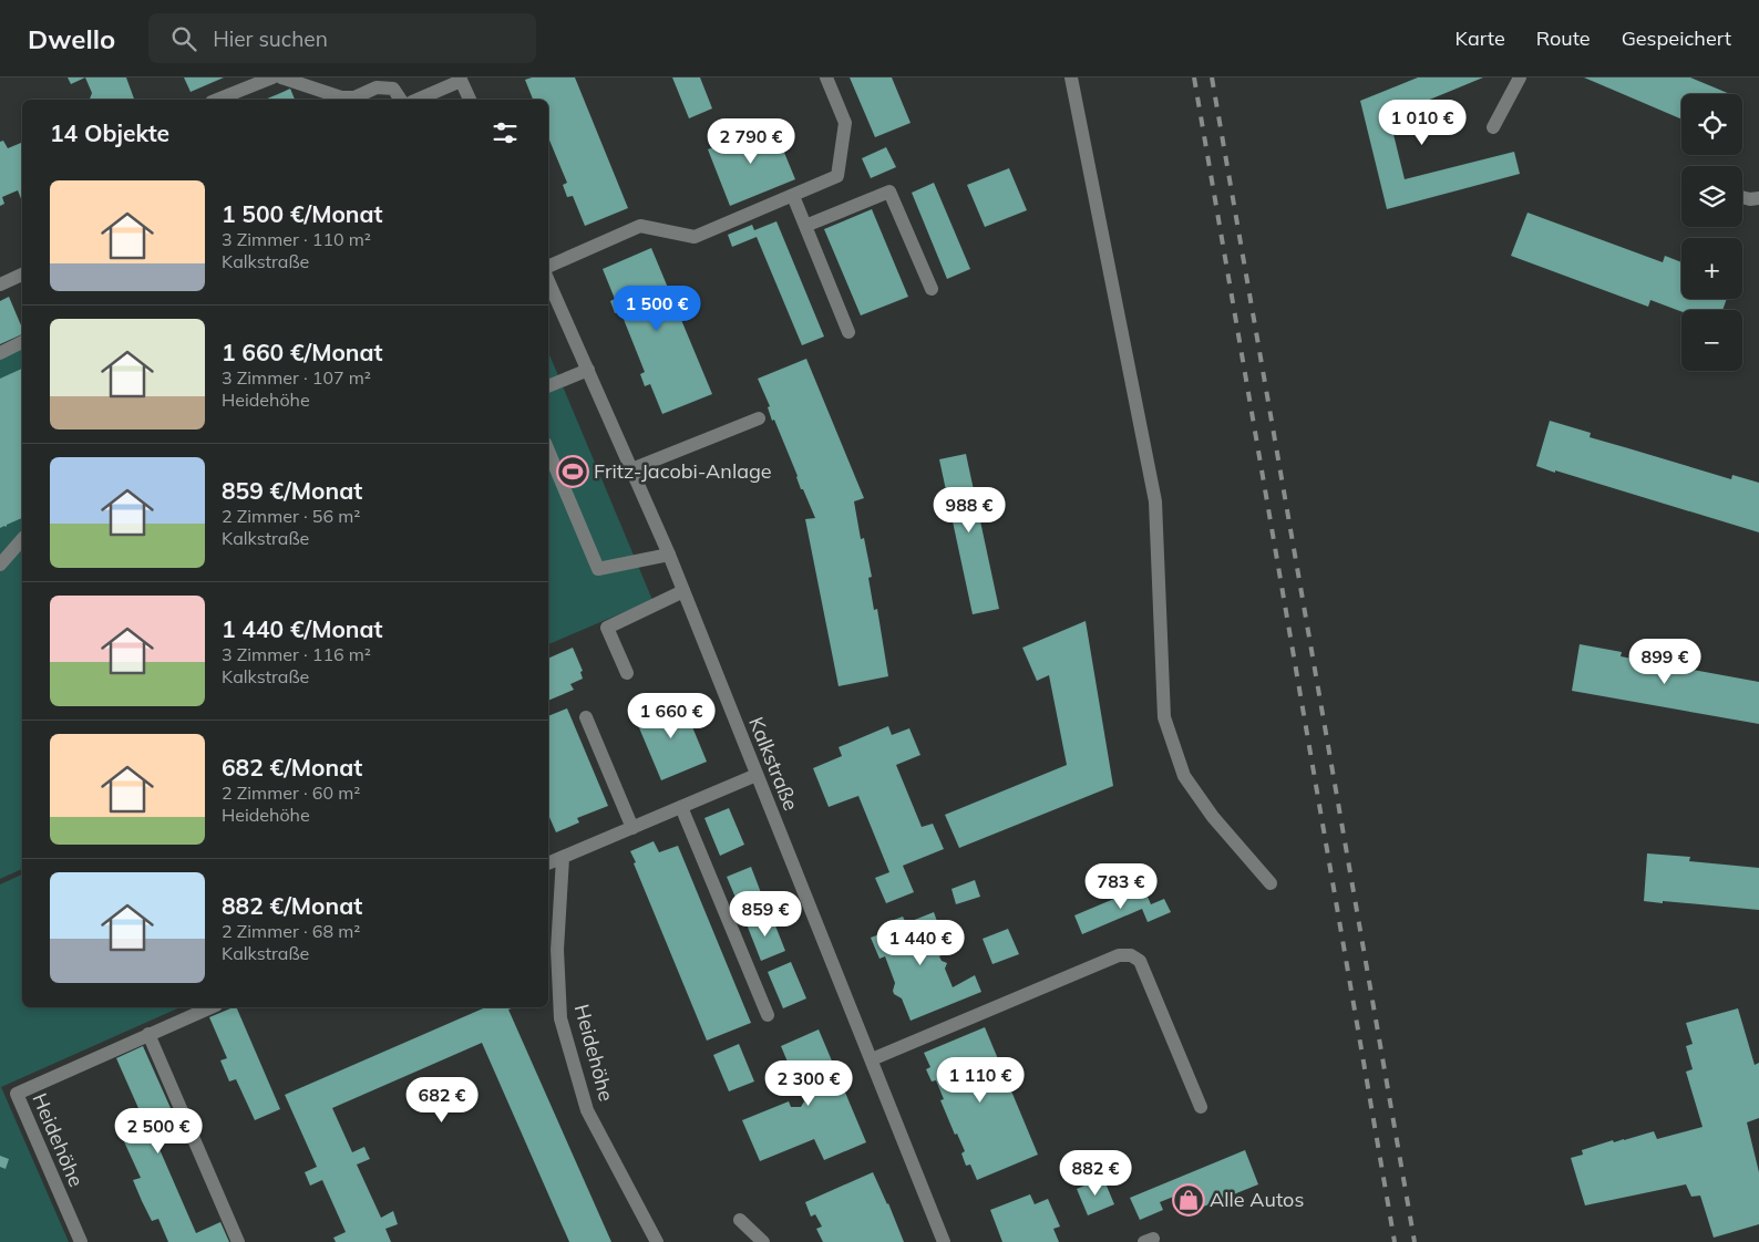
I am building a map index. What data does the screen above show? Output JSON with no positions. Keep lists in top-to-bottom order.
{
  "streets": {
    "street": ["Kalkstraße", "Heidehöhe"]
  },
  "places": {
    "sports": ["Fritz-Jacobi-Anlage"],
    "shop": ["Alle Autos"]
  },
  "page": {
    "header": "Dwello",
    "search": "Hier suchen",
    "nav": ["Karte", "Route", "Gespeichert"],
    "map_buttons": ["+", "−"],
    "price": [
      "1 010 €",
      "2 790 €",
      "1 500 €",
      "988 €",
      "899 €",
      "1 660 €",
      "783 €",
      "859 €",
      "1 440 €",
      "1 110 €",
      "2 300 €",
      "682 €",
      "2 500 €",
      "882 €"
    ],
    "heading": "14 Objekte",
    "list": [
      {
        "name": "1 500 €/Monat",
        "note": "3 Zimmer · 110 m² · Kalkstraße"
      },
      {
        "name": "1 660 €/Monat",
        "note": "3 Zimmer · 107 m² · Heidehöhe"
      },
      {
        "name": "859 €/Monat",
        "note": "2 Zimmer · 56 m² · Kalkstraße"
      },
      {
        "name": "1 440 €/Monat",
        "note": "3 Zimmer · 116 m² · Kalkstraße"
      },
      {
        "name": "682 €/Monat",
        "note": "2 Zimmer · 60 m² · Heidehöhe"
      },
      {
        "name": "882 €/Monat",
        "note": "2 Zimmer · 68 m² · Kalkstraße"
      }
    ]
  }
}
